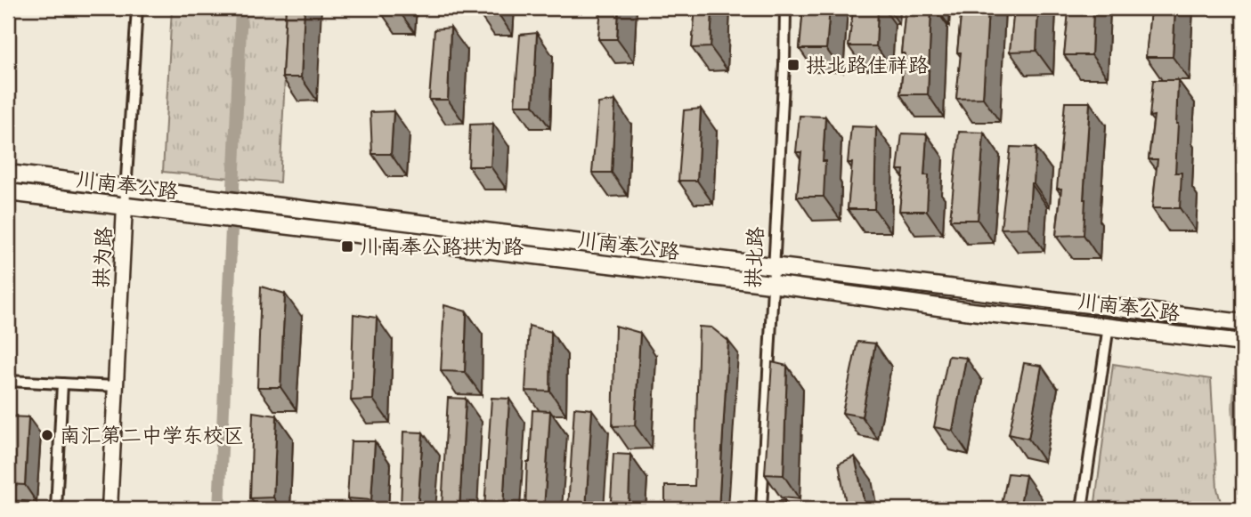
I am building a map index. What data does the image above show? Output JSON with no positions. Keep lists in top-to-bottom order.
{
  "streets": {
    "main road": ["川南奉公路", "拱为路"],
    "street": ["拱北路"]
  },
  "crossings": [
    ["川南奉公路", "拱为路"],
    ["川南奉公路", "拱北路"]
  ],
  "places": {
    "transit": ["拱北路佳祥路", "川南奉公路拱为路"],
    "other": ["南汇第二中学东校区"]
  }
}
